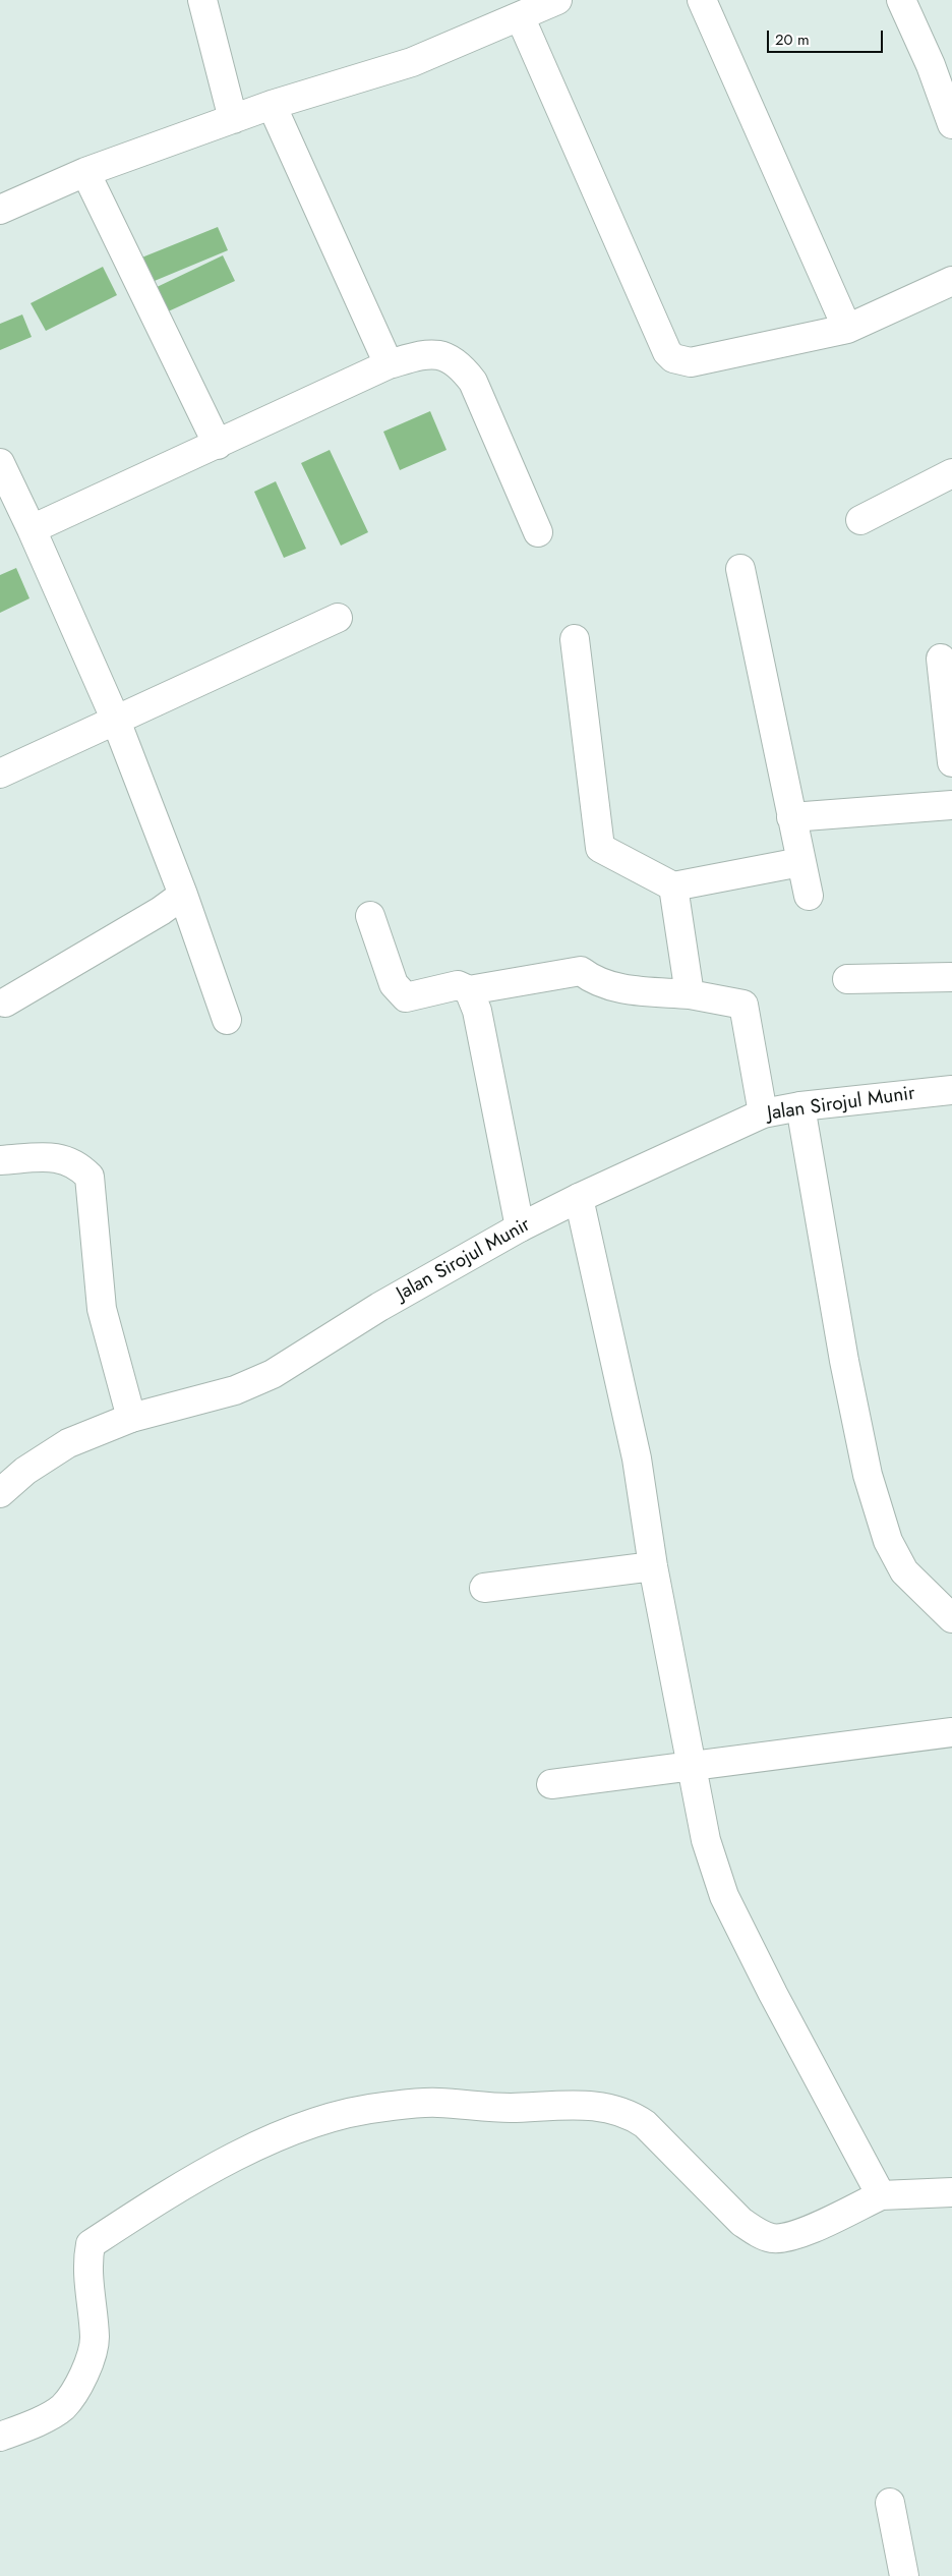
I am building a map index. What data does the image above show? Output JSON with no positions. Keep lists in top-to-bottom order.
{
  "streets": {
    "street": ["Jalan Sirojul Munir"]
  },
  "scale_bar": "20 m"
}
